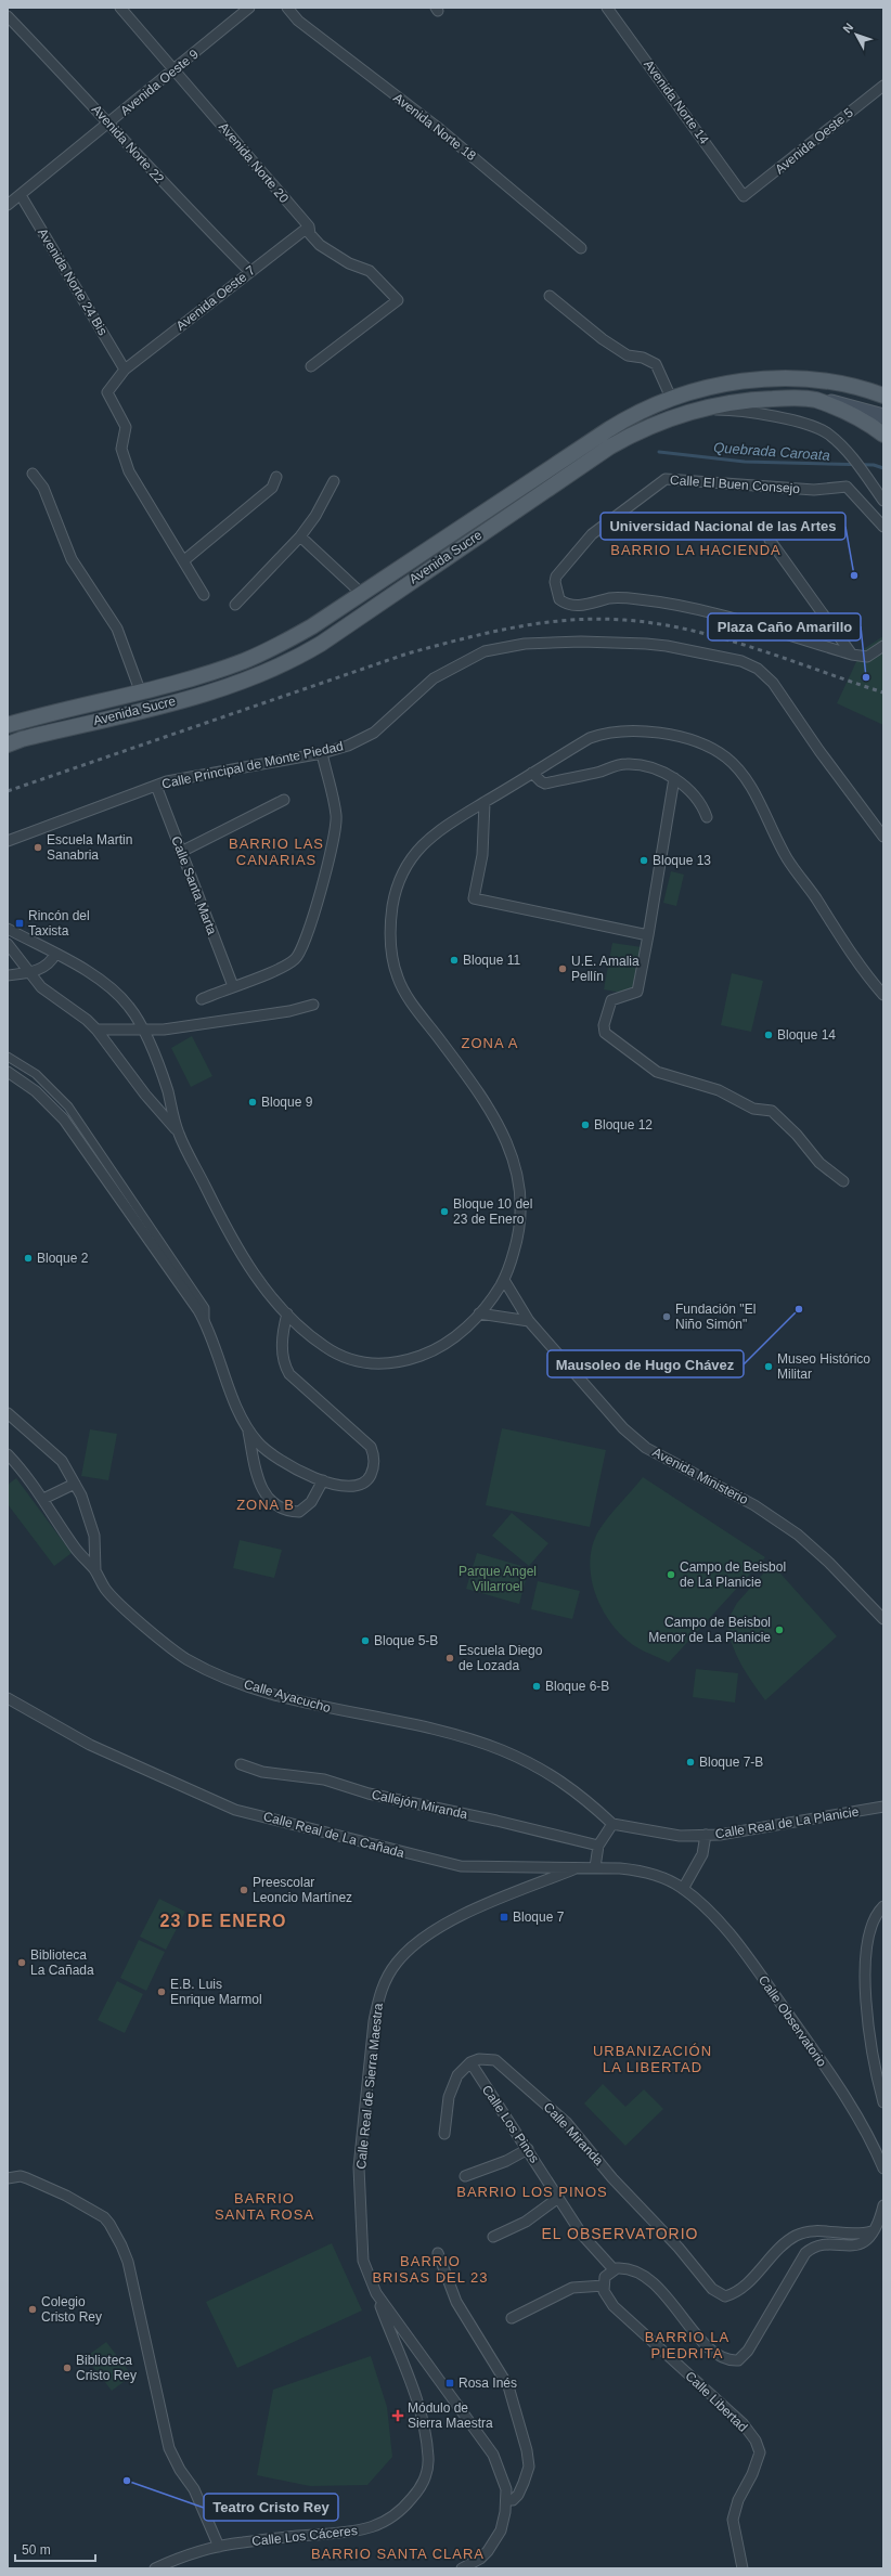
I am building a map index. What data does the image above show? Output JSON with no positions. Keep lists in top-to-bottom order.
{
  "streets": {
    "main road": ["Avenida Sucre"],
    "street": [
      "Avenida Oeste 9",
      "Avenida Norte 14",
      "Avenida Norte 18",
      "Avenida Oeste 5",
      "Avenida Norte 22",
      "Avenida Norte 20",
      "Avenida Norte 24 Bis",
      "Avenida Oeste 7",
      "Calle El Buen Consejo",
      "Calle Principal de Monte Piedad",
      "Calle Santa Marta",
      "Avenida Ministerio",
      "Calle Ayacucho",
      "Callejón Miranda",
      "Calle Real de La Planicie",
      "Calle Real de La Cañada",
      "Calle Observatorio",
      "Calle Real de Sierra Maestra",
      "Calle Los Pinos",
      "Calle Miranda",
      "Calle Libertad",
      "Calle Los Cáceres"
    ]
  },
  "crossings": [
    ["Avenida Oeste 9", "Avenida Norte 22"],
    ["Avenida Oeste 9", "Avenida Norte 20"],
    ["Avenida Oeste 9", "Avenida Norte 24 Bis"],
    ["Avenida Norte 14", "Avenida Oeste 5"],
    ["Avenida Norte 22", "Avenida Oeste 7"],
    ["Avenida Norte 20", "Avenida Oeste 7"],
    ["Avenida Norte 24 Bis", "Avenida Oeste 7"],
    ["Calle Principal de Monte Piedad", "Calle Santa Marta"],
    ["Calle Ayacucho", "Calle Real de La Planicie"],
    ["Calle Real de La Cañada", "Calle Observatorio"],
    ["Calle Real de La Cañada", "Calle Real de Sierra Maestra"],
    ["Calle Real de Sierra Maestra", "Calle Los Cáceres"],
    ["Calle Los Pinos", "Calle Miranda"]
  ],
  "districts": [
    "BARRIO LA HACIENDA",
    "BARRIO LAS CANARIAS",
    "ZONA A",
    "ZONA B",
    "23 DE ENERO",
    "URBANIZACIÓN LA LIBERTAD",
    "BARRIO LOS PINOS",
    "BARRIO SANTA ROSA",
    "EL OBSERVATORIO",
    "BARRIO BRISAS DEL 23",
    "BARRIO LA PIEDRITA",
    "BARRIO SANTA CLARA"
  ],
  "water": ["Quebrada Caroata"],
  "parks": ["Parque Angel Villarroel"],
  "places": {
    "other": [
      "Universidad Nacional de las Artes",
      "Plaza Caño Amarillo",
      "Escuela Martin Sanabria",
      "Bloque 13",
      "Bloque 11",
      "U.E. Amalia Pellín",
      "Bloque 14",
      "Bloque 9",
      "Bloque 12",
      "Bloque 10 del 23 de Enero",
      "Bloque 2",
      "Mausoleo de Hugo Chávez",
      "Fundación \"El Niño Simón\"",
      "Museo Histórico Militar",
      "Campo de Beisbol de La Planicie",
      "Campo de Beisbol Menor de La Planicie",
      "Bloque 5-B",
      "Escuela Diego de Lozada",
      "Bloque 6-B",
      "Bloque 7-B",
      "Preescolar Leoncio Martínez",
      "Biblioteca La Cañada",
      "E.B. Luis Enrique Marmol",
      "Colegio Cristo Rey",
      "Biblioteca Cristo Rey",
      "Teatro Cristo Rey"
    ],
    "transit": ["Rincón del Taxista", "Bloque 7", "Rosa Inés"],
    "health": ["Módulo de Sierra Maestra"]
  },
  "scale_bar": "50 m",
  "north": "top left"
}
